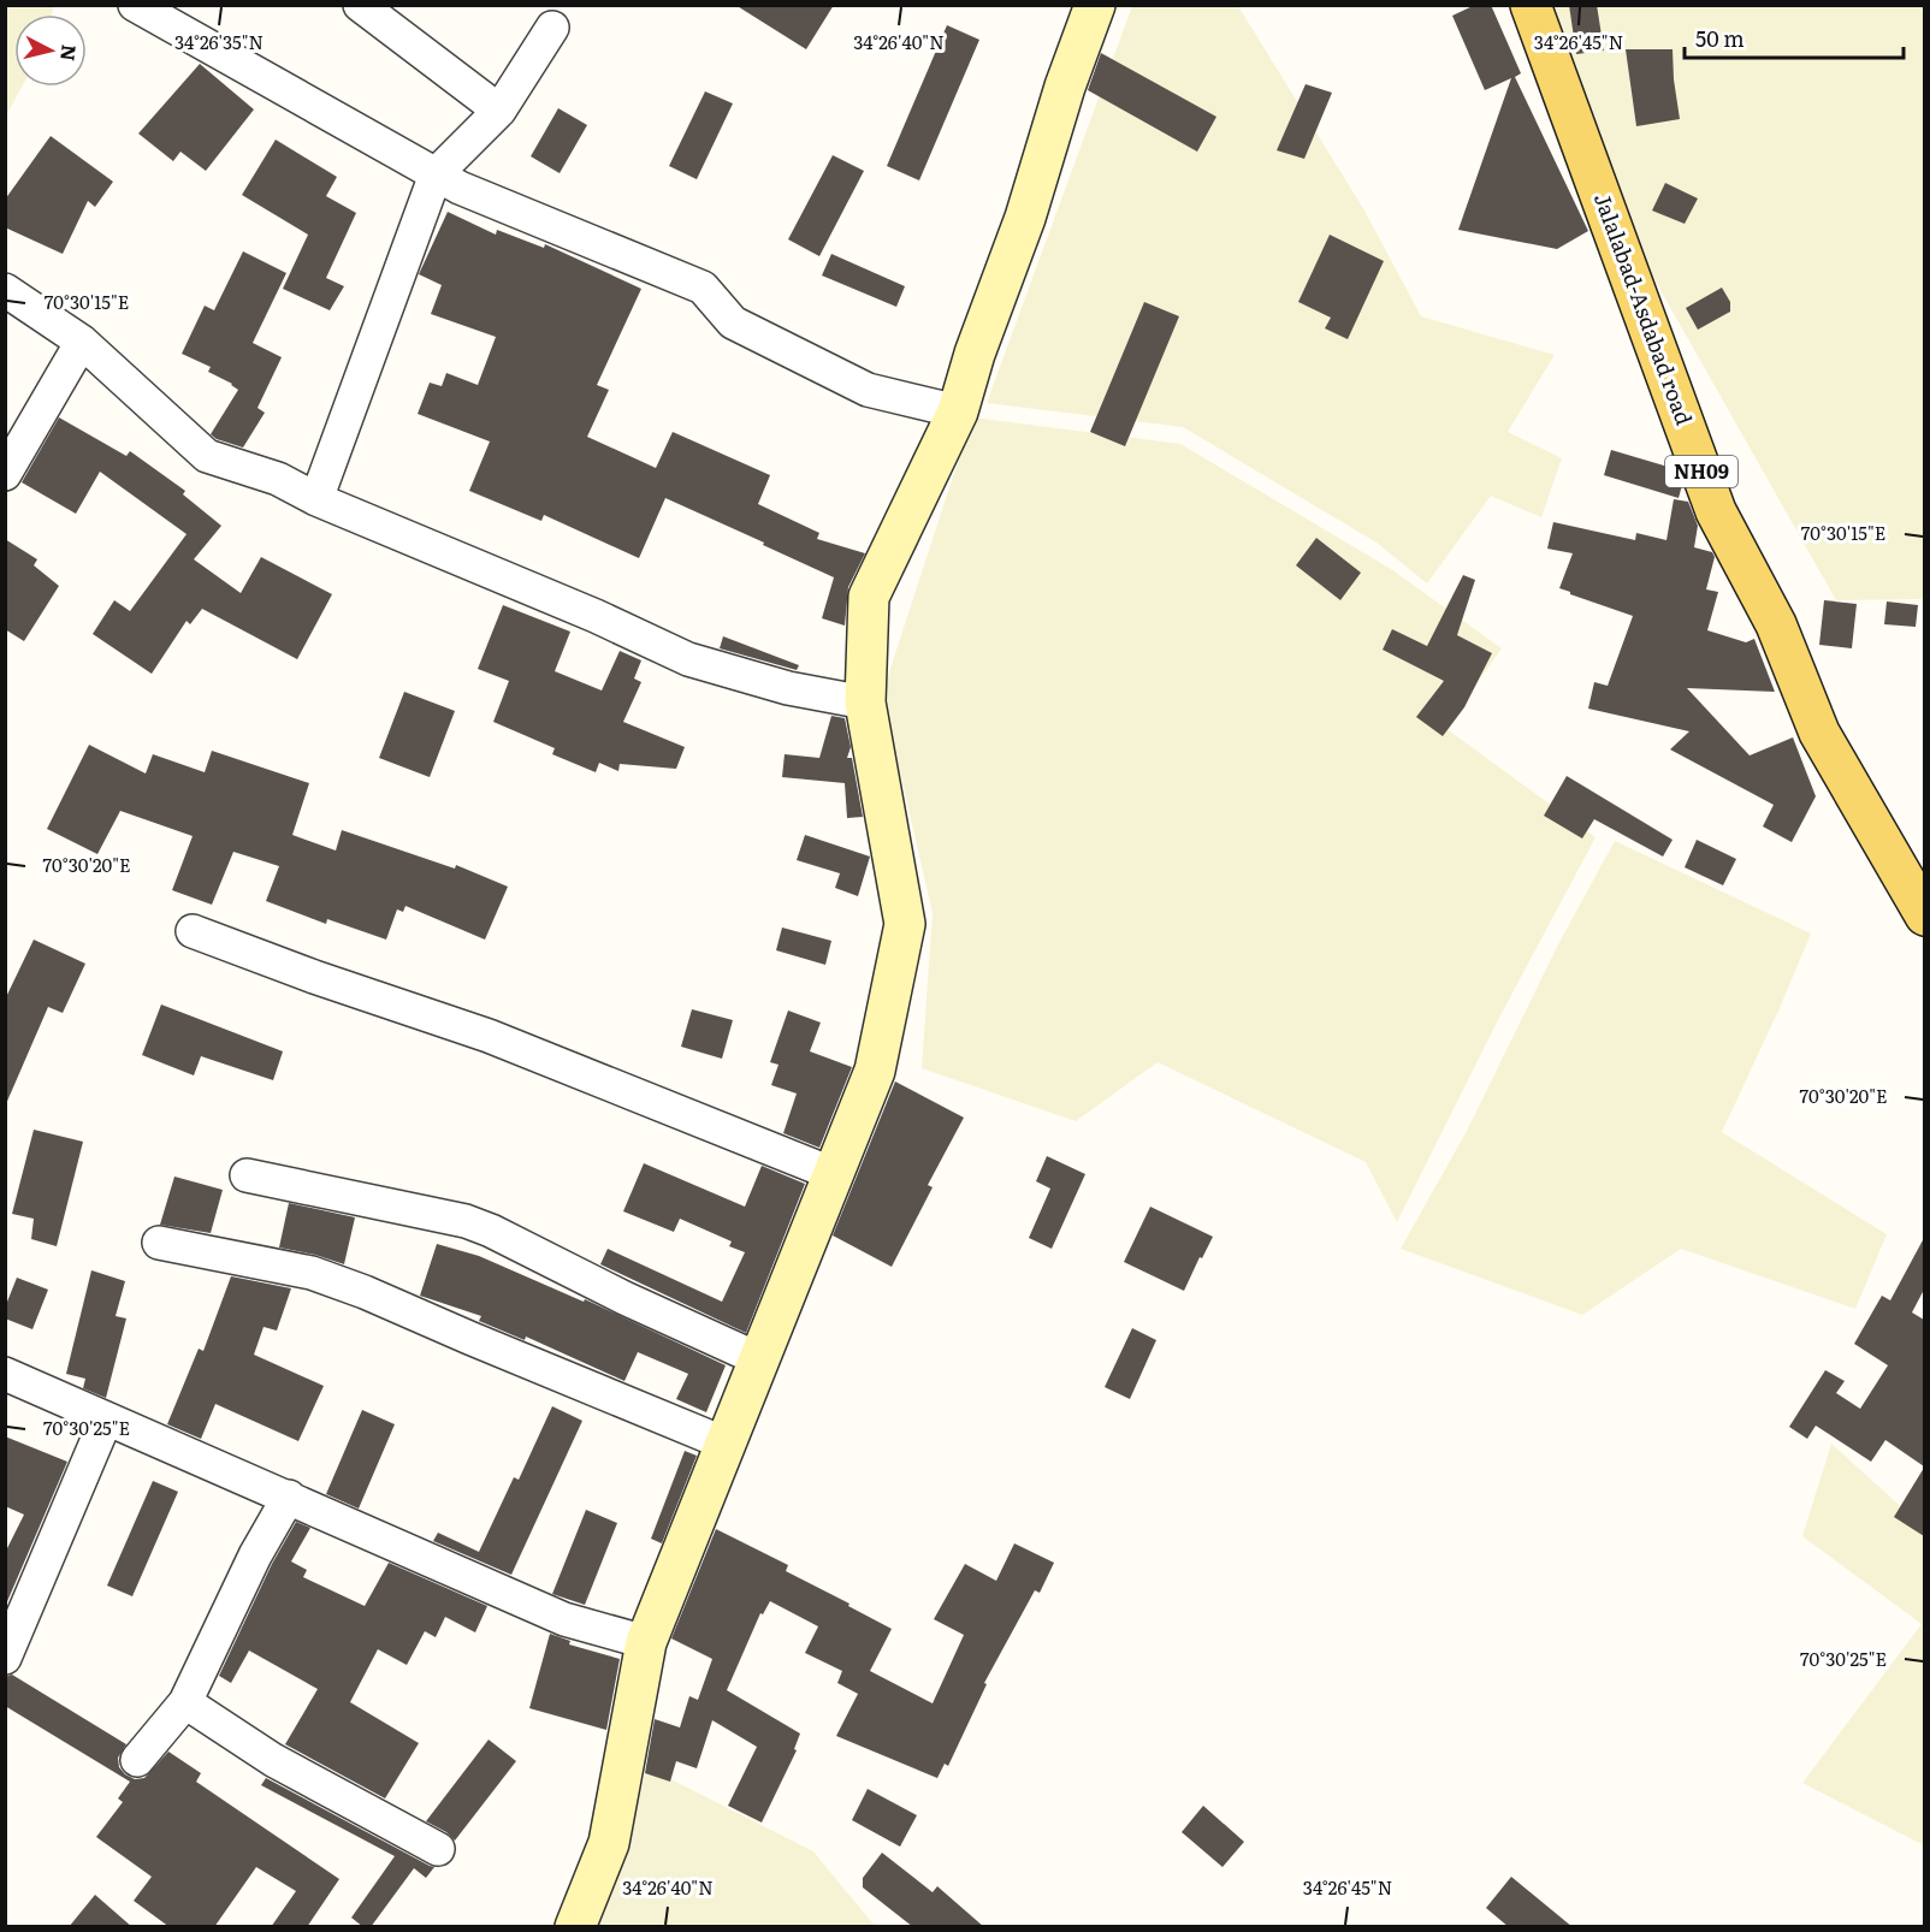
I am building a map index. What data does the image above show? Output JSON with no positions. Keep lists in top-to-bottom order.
{
  "streets": {
    "main road": ["Jalalabad-Asdabad road", "NH09"]
  },
  "scale_bar": "50 m",
  "north": "right",
  "coordinates": [
    "34°26'35\"N",
    "34°26'40\"N",
    "34°26'45\"N",
    "70°30'15\"E",
    "70°30'20\"E",
    "70°30'25\"E"
  ]
}
